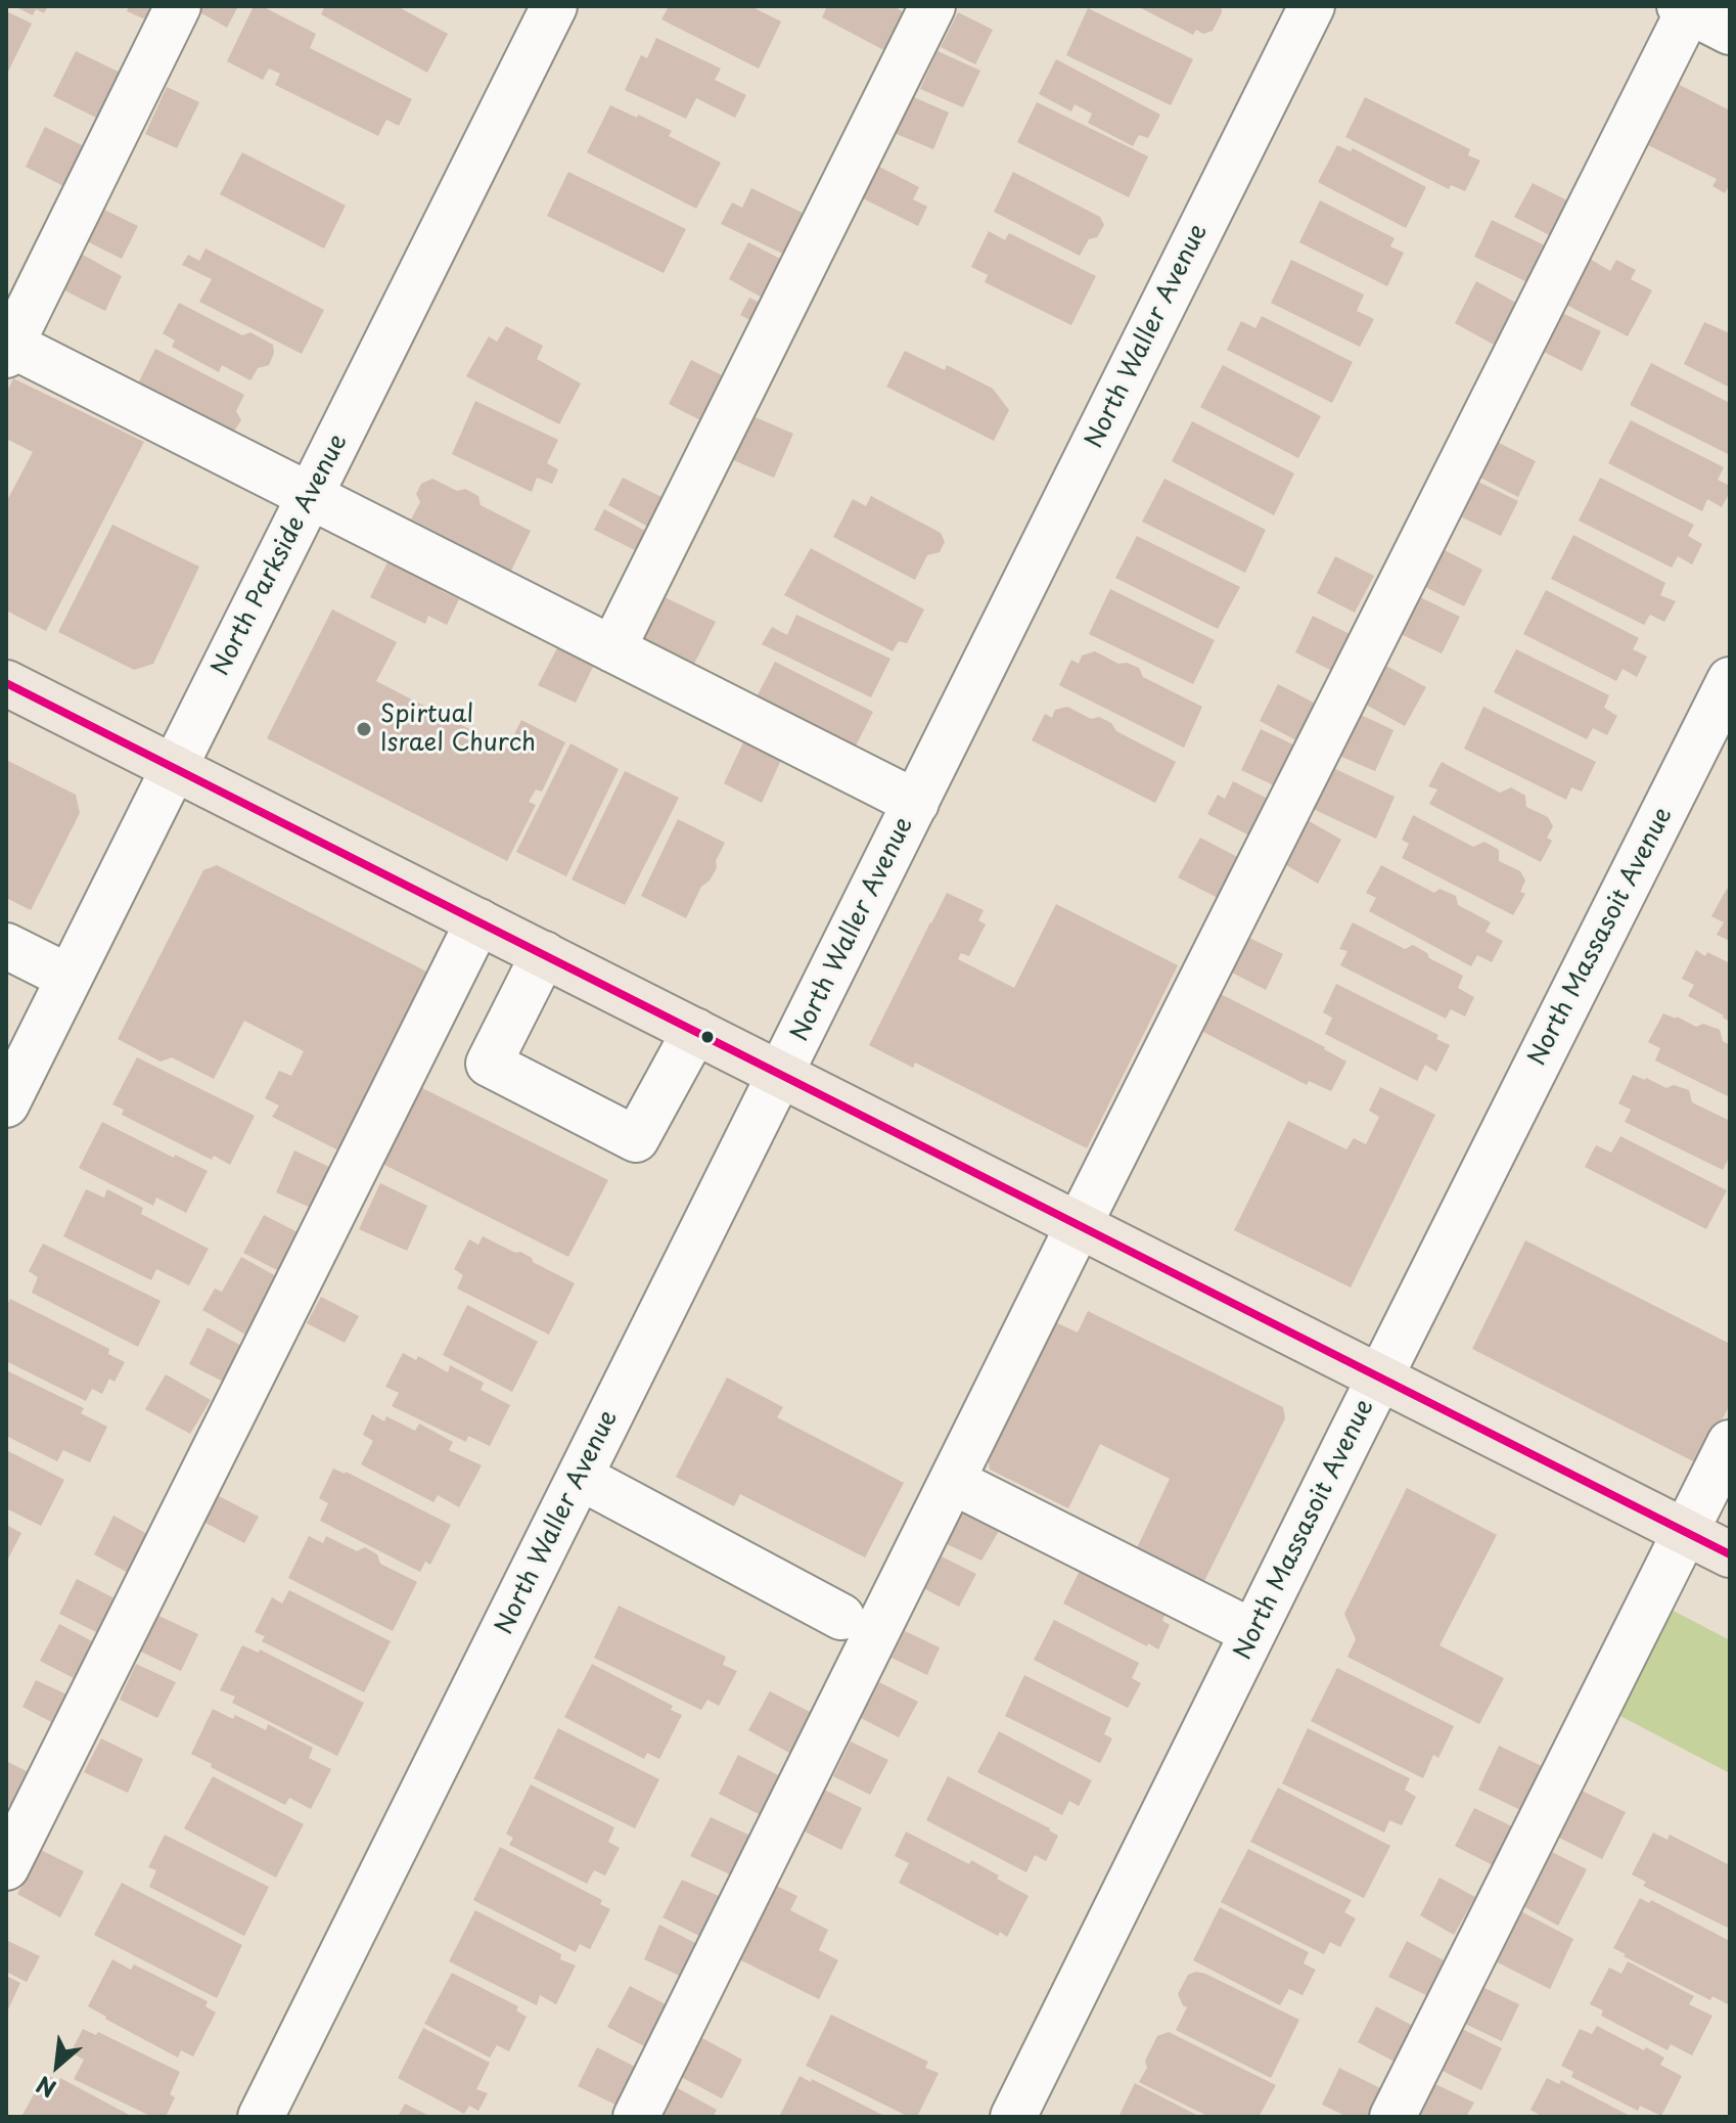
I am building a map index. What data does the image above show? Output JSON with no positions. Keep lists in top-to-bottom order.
{
  "streets": {
    "street": ["North Waller Avenue", "North Parkside Avenue", "North Massasoit Avenue"]
  },
  "places": ["Spirtual Israel Church"],
  "north": "bottom left"
}
